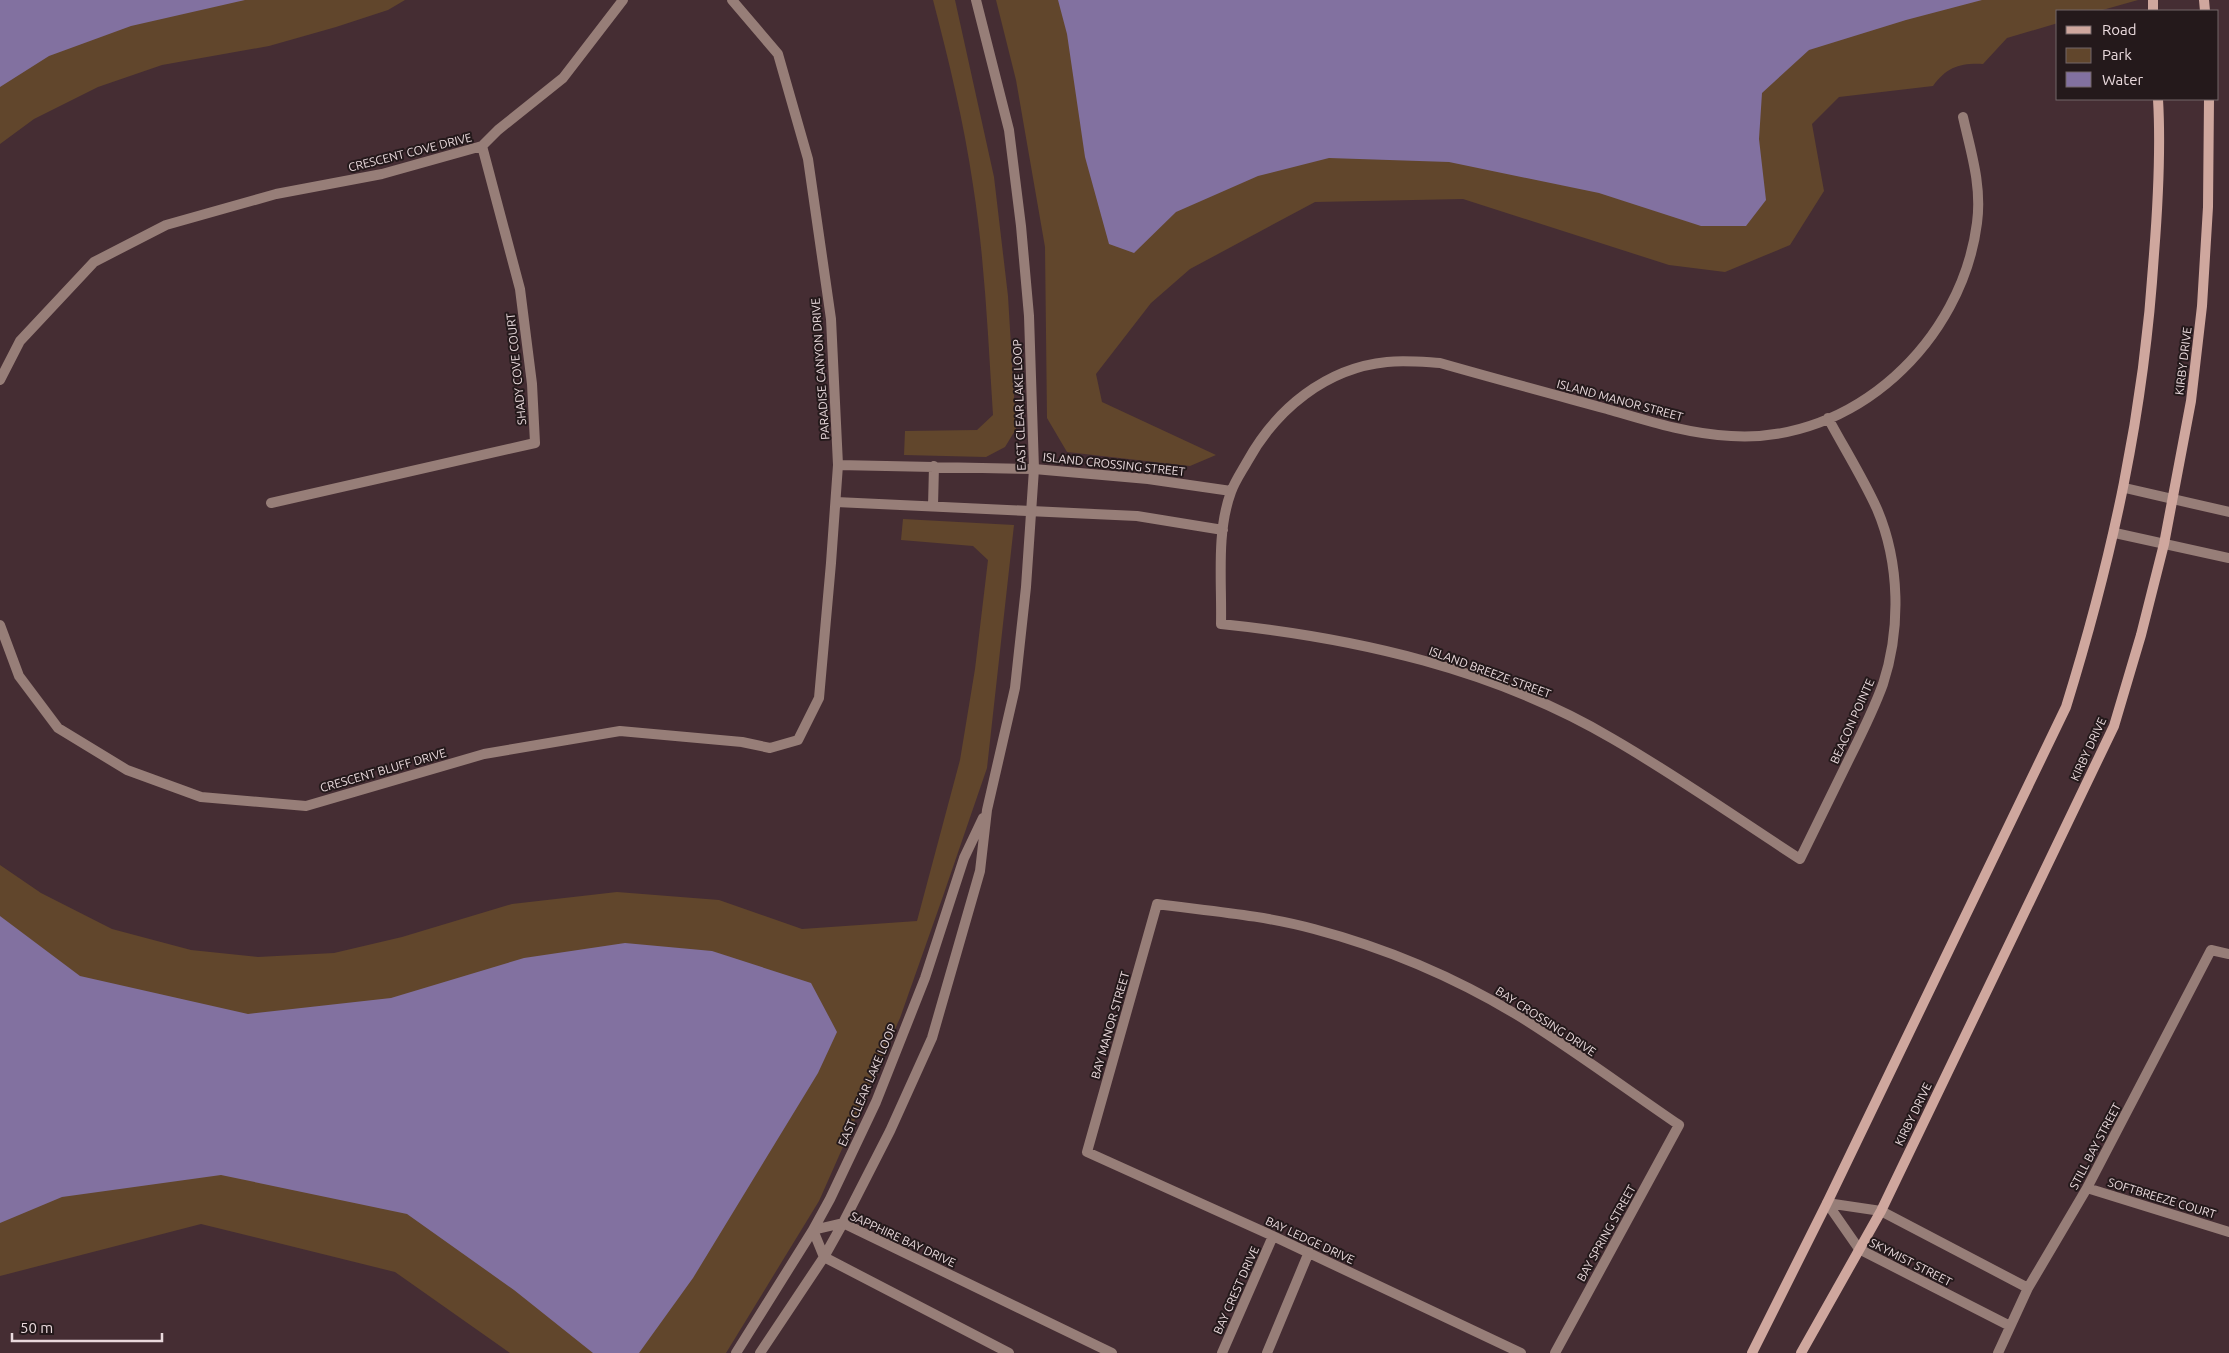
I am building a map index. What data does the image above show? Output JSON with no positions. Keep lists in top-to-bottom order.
{
  "streets": {
    "main road": ["KIRBY DRIVE"],
    "street": [
      "CRESCENT COVE DRIVE",
      "SHADY COVE COURT",
      "PARADISE CANYON DRIVE",
      "ISLAND MANOR STREET",
      "EAST CLEAR LAKE LOOP",
      "ISLAND CROSSING STREET",
      "ISLAND BREEZE STREET",
      "BEACON POINTE",
      "CRESCENT BLUFF DRIVE",
      "BAY CROSSING DRIVE",
      "BAY MANOR STREET",
      "STILL BAY STREET",
      "SOFTBREEZE COURT",
      "BAY SPRING STREET",
      "SAPPHIRE BAY DRIVE",
      "BAY LEDGE DRIVE",
      "SKYMIST STREET",
      "BAY CREST DRIVE"
    ]
  },
  "crossings": [
    ["CRESCENT COVE DRIVE", "SHADY COVE COURT"],
    ["KIRBY DRIVE", "SKYMIST STREET"],
    ["PARADISE CANYON DRIVE", "ISLAND CROSSING STREET"],
    ["PARADISE CANYON DRIVE", "CRESCENT BLUFF DRIVE"],
    ["ISLAND MANOR STREET", "ISLAND CROSSING STREET"],
    ["ISLAND MANOR STREET", "ISLAND BREEZE STREET"],
    ["ISLAND MANOR STREET", "BEACON POINTE"],
    ["EAST CLEAR LAKE LOOP", "ISLAND CROSSING STREET"],
    ["EAST CLEAR LAKE LOOP", "SAPPHIRE BAY DRIVE"],
    ["ISLAND BREEZE STREET", "BEACON POINTE"],
    ["BAY CROSSING DRIVE", "BAY MANOR STREET"],
    ["BAY CROSSING DRIVE", "BAY SPRING STREET"],
    ["BAY MANOR STREET", "BAY LEDGE DRIVE"],
    ["STILL BAY STREET", "SOFTBREEZE COURT"],
    ["STILL BAY STREET", "SKYMIST STREET"],
    ["BAY LEDGE DRIVE", "BAY CREST DRIVE"]
  ],
  "legend": ["Road", "Park", "Water"],
  "scale_bar": "50 m"
}
